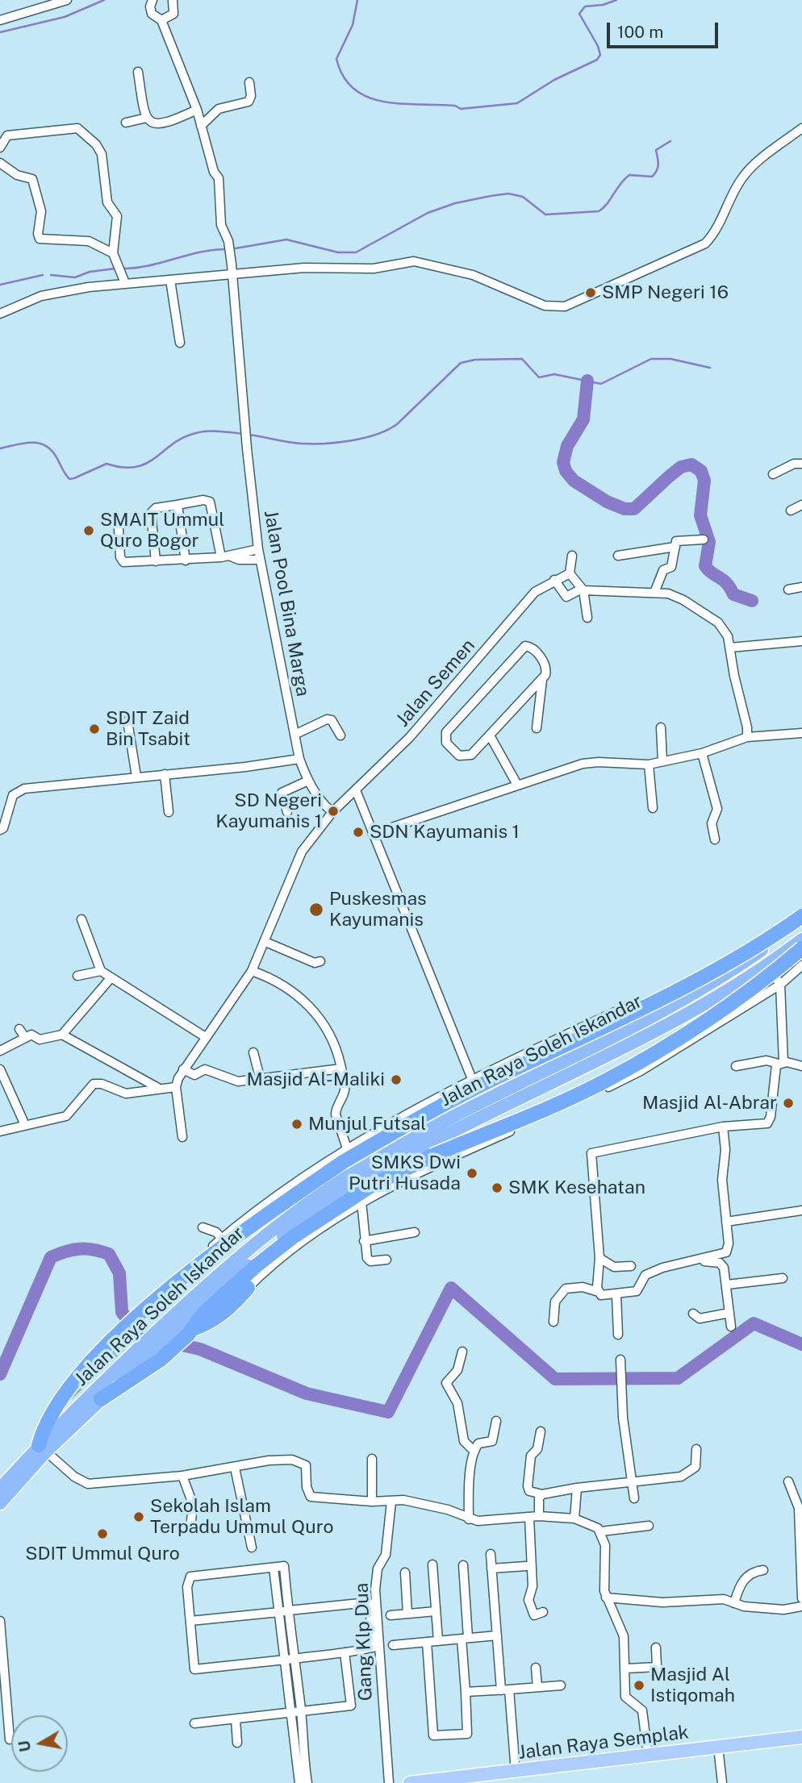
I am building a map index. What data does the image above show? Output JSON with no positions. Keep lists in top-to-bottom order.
{
  "streets": {
    "highway": ["Jalan Raya Soleh Iskandar"],
    "main road": ["Jalan Raya Semplak"],
    "street": ["Jalan Pool Bina Marga", "Jalan Semen", "Gang Klp Dua"]
  },
  "places": [
    "SMP Negeri 16",
    "SMAIT Ummul Quro Bogor",
    "SDIT Zaid Bin Tsabit",
    "SD Negeri Kayumanis 1",
    "SDN Kayumanis 1",
    "Puskesmas Kayumanis",
    "Masjid Al-Maliki",
    "Masjid Al-Abrar",
    "Munjul Futsal",
    "SMKS Dwi Putri Husada",
    "SMK Kesehatan",
    "Sekolah Islam Terpadu Ummul Quro",
    "SDIT Ummul Quro",
    "Masjid Al Istiqomah"
  ],
  "scale_bar": "100 m",
  "north": "left"
}
